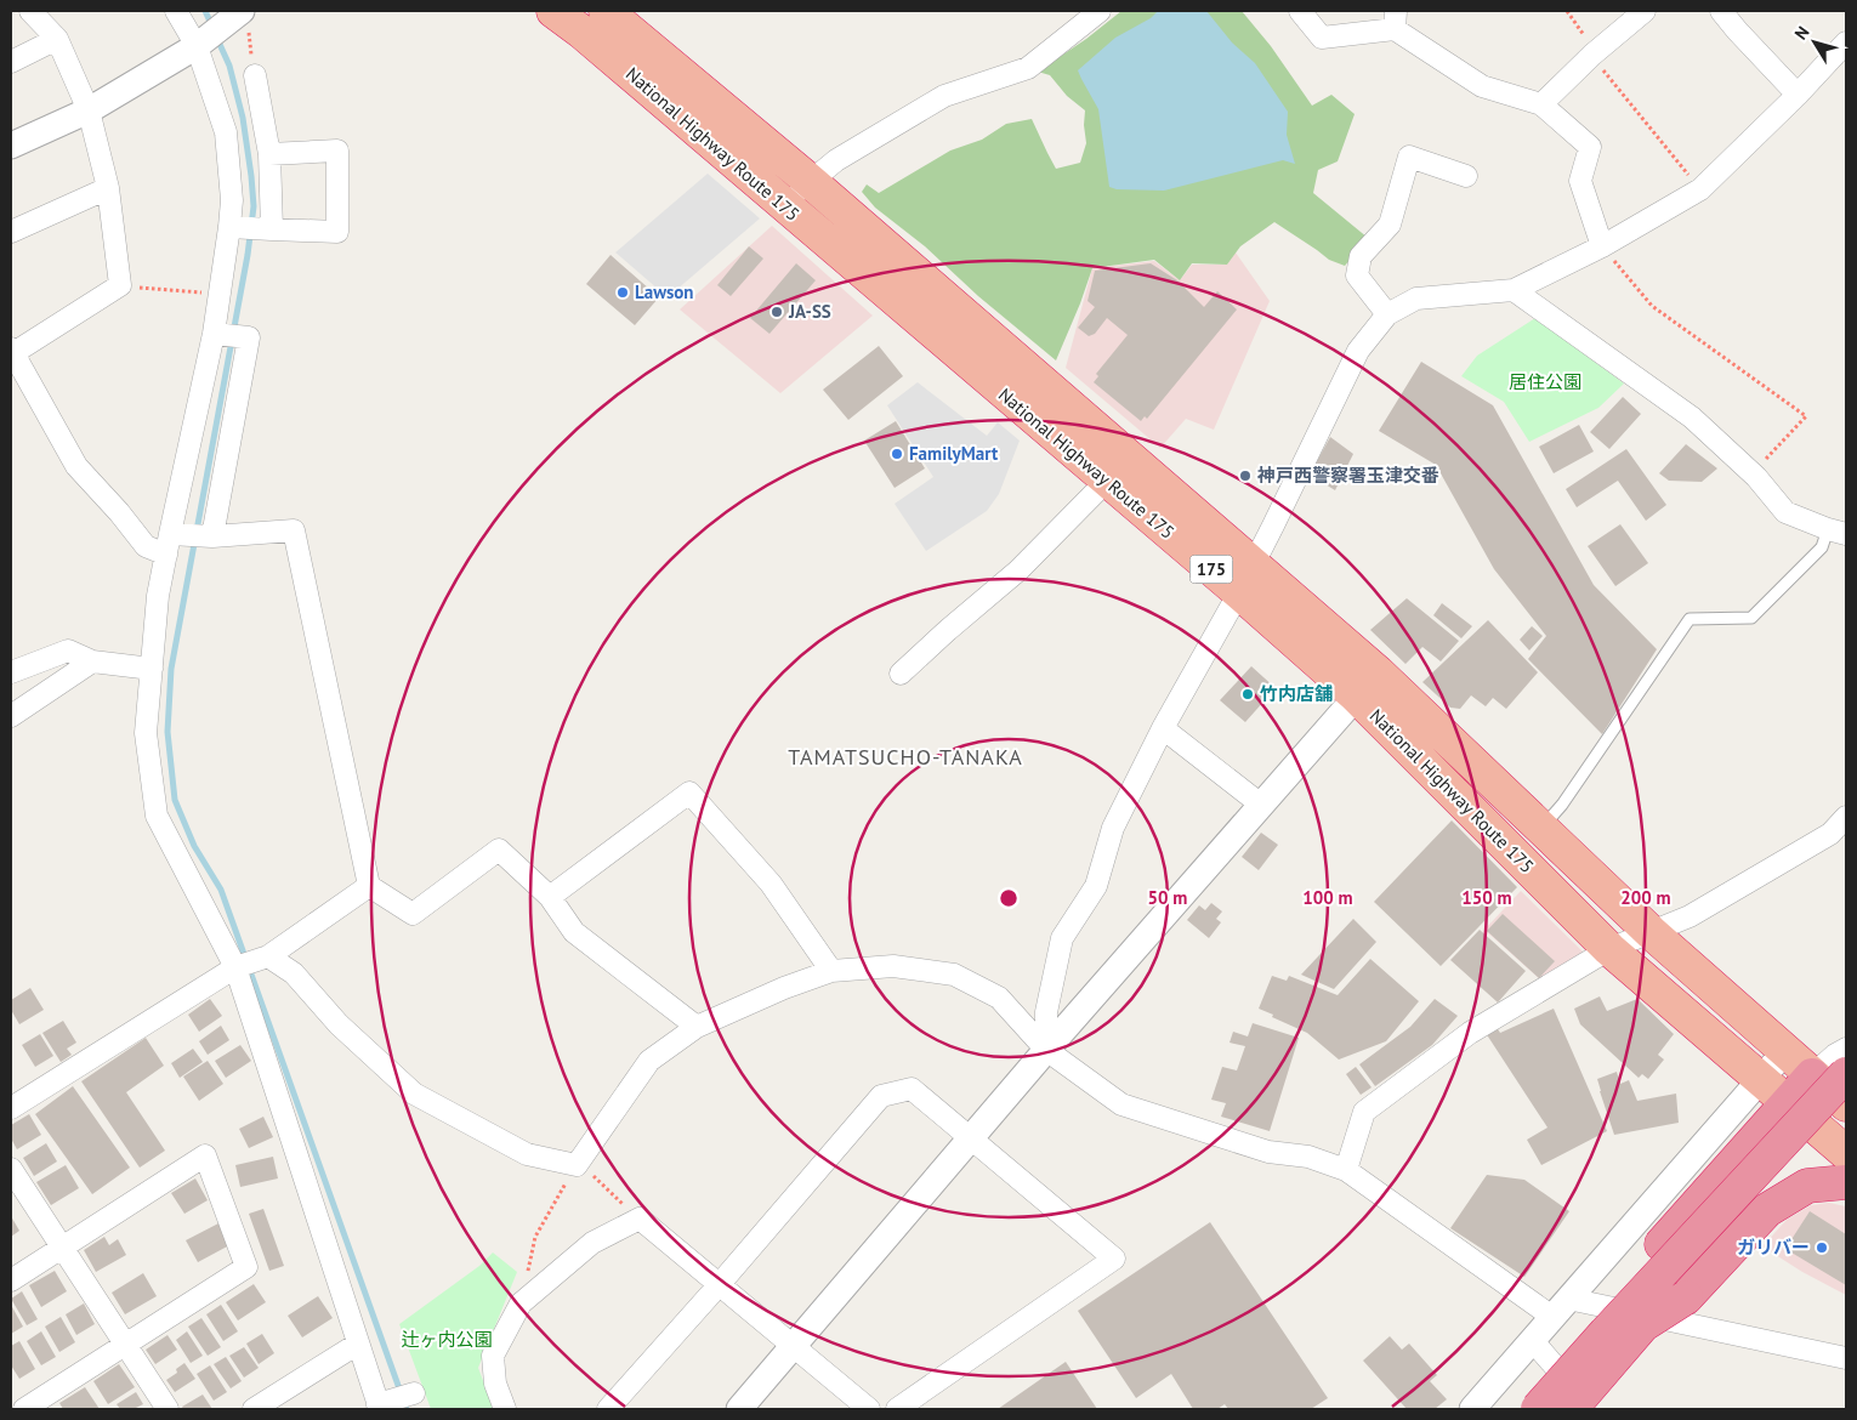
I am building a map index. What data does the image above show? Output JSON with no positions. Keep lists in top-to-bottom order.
{
  "streets": {
    "highway": ["National Highway Route 175", "175"]
  },
  "districts": ["TAMATSUCHO-TANAKA"],
  "parks": ["居住公園", "辻ヶ内公園"],
  "places": [
    "Lawson",
    "JA-SS",
    "FamilyMart",
    "神戸西警察署玉津交番",
    "竹内店舗",
    "ガリバー"
  ],
  "north": "top left",
  "rings": [
    "50 m",
    "100 m",
    "150 m",
    "200 m"
  ]
}
